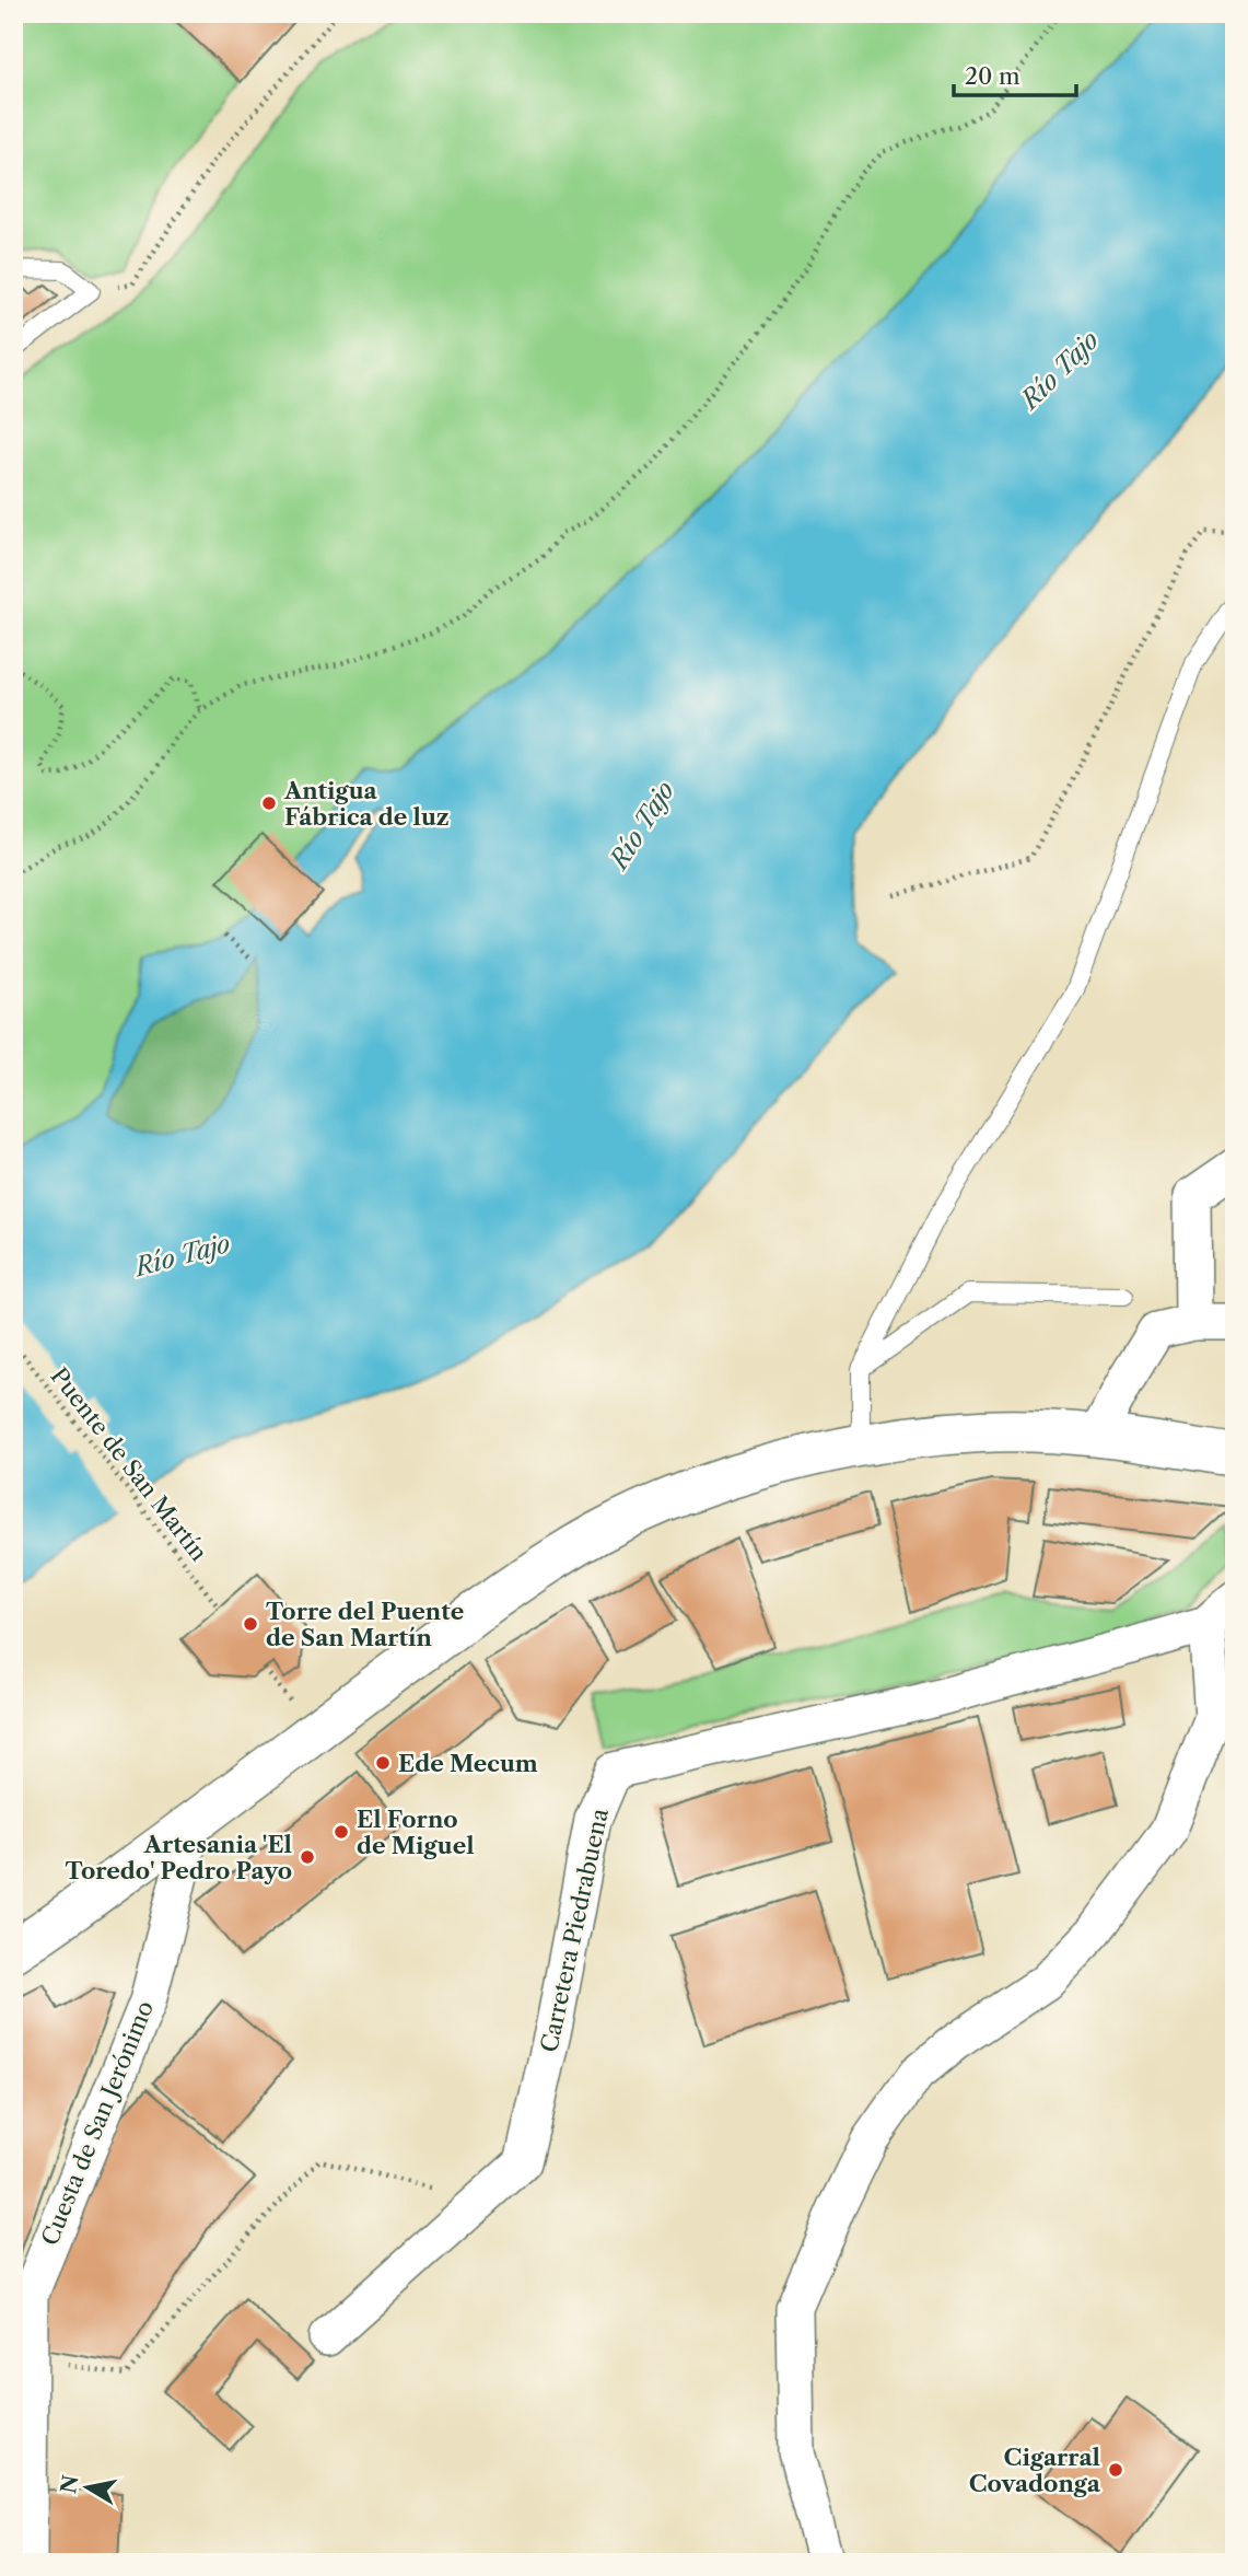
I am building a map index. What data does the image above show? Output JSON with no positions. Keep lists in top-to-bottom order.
{
  "streets": {
    "street": ["Carretera Piedrabuena", "Cuesta de San Jerónimo"],
    "path": ["Puente de San Martín"]
  },
  "water": ["Río Tajo"],
  "places": [
    "Antigua Fábrica de luz",
    "Torre del Puente de San Martín",
    "Ede Mecum",
    "El Forno de Miguel",
    "Artesania 'El Toredo' Pedro Payo",
    "Cigarral Covadonga"
  ],
  "scale_bar": "20 m",
  "north": "left"
}
